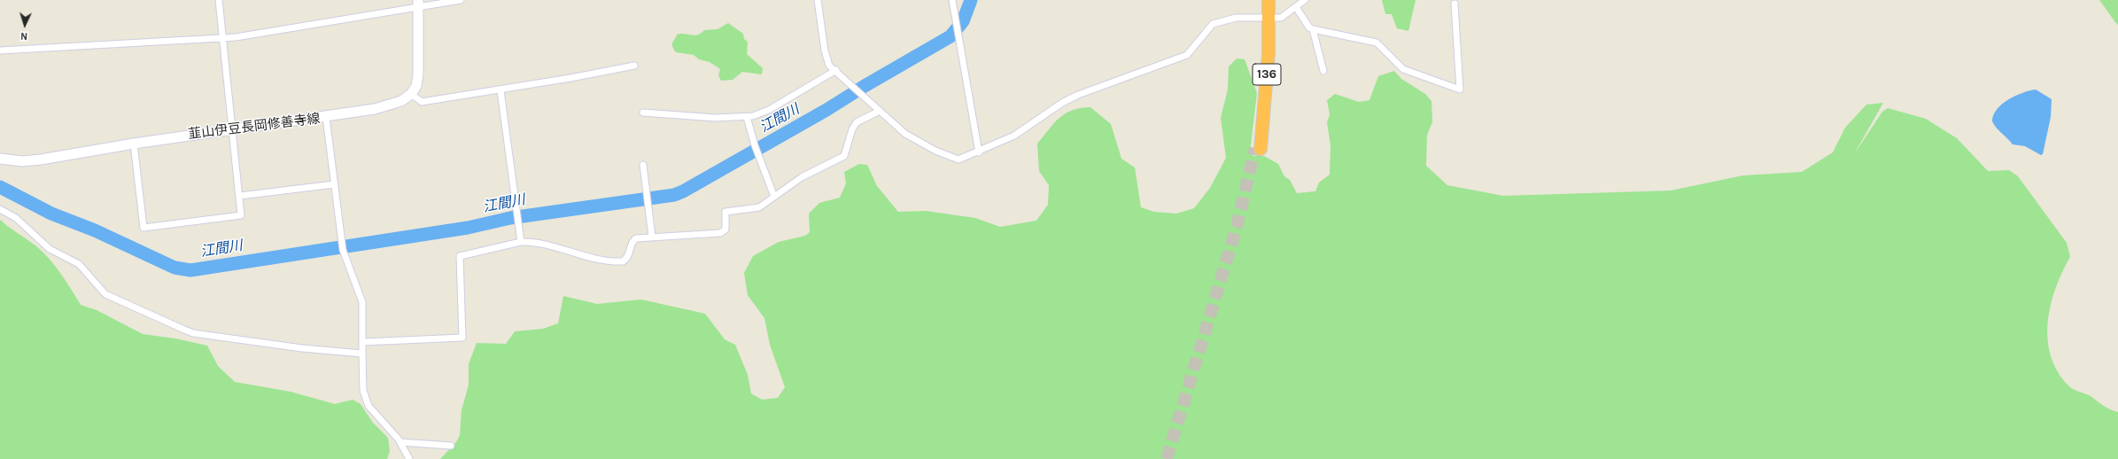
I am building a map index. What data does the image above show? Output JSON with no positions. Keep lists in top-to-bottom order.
{
  "streets": {
    "highway": ["136"],
    "main road": ["韮山伊豆長岡修善寺線"]
  },
  "water": ["江間川"],
  "north": "bottom"
}
